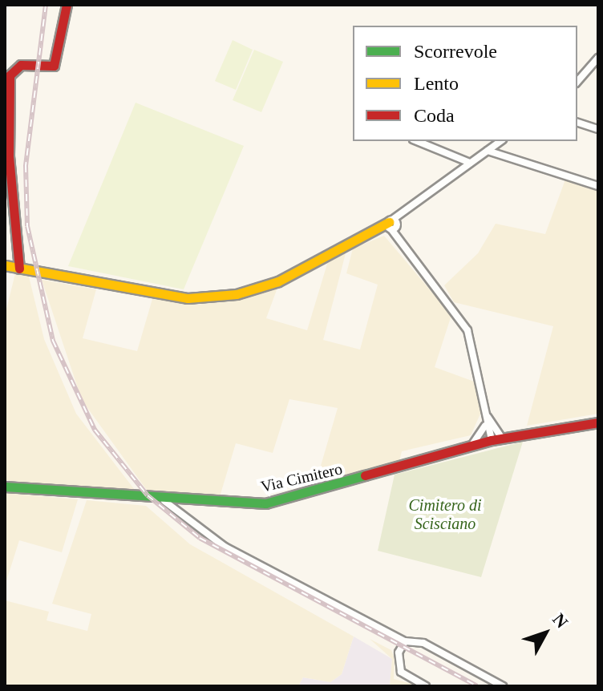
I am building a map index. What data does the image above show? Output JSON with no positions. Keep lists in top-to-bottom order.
{
  "streets": {
    "street": ["Via Cimitero"]
  },
  "parks": ["Cimitero di Scisciano"],
  "legend": ["Scorrevole", "Lento", "Coda"],
  "north": "top right"
}
